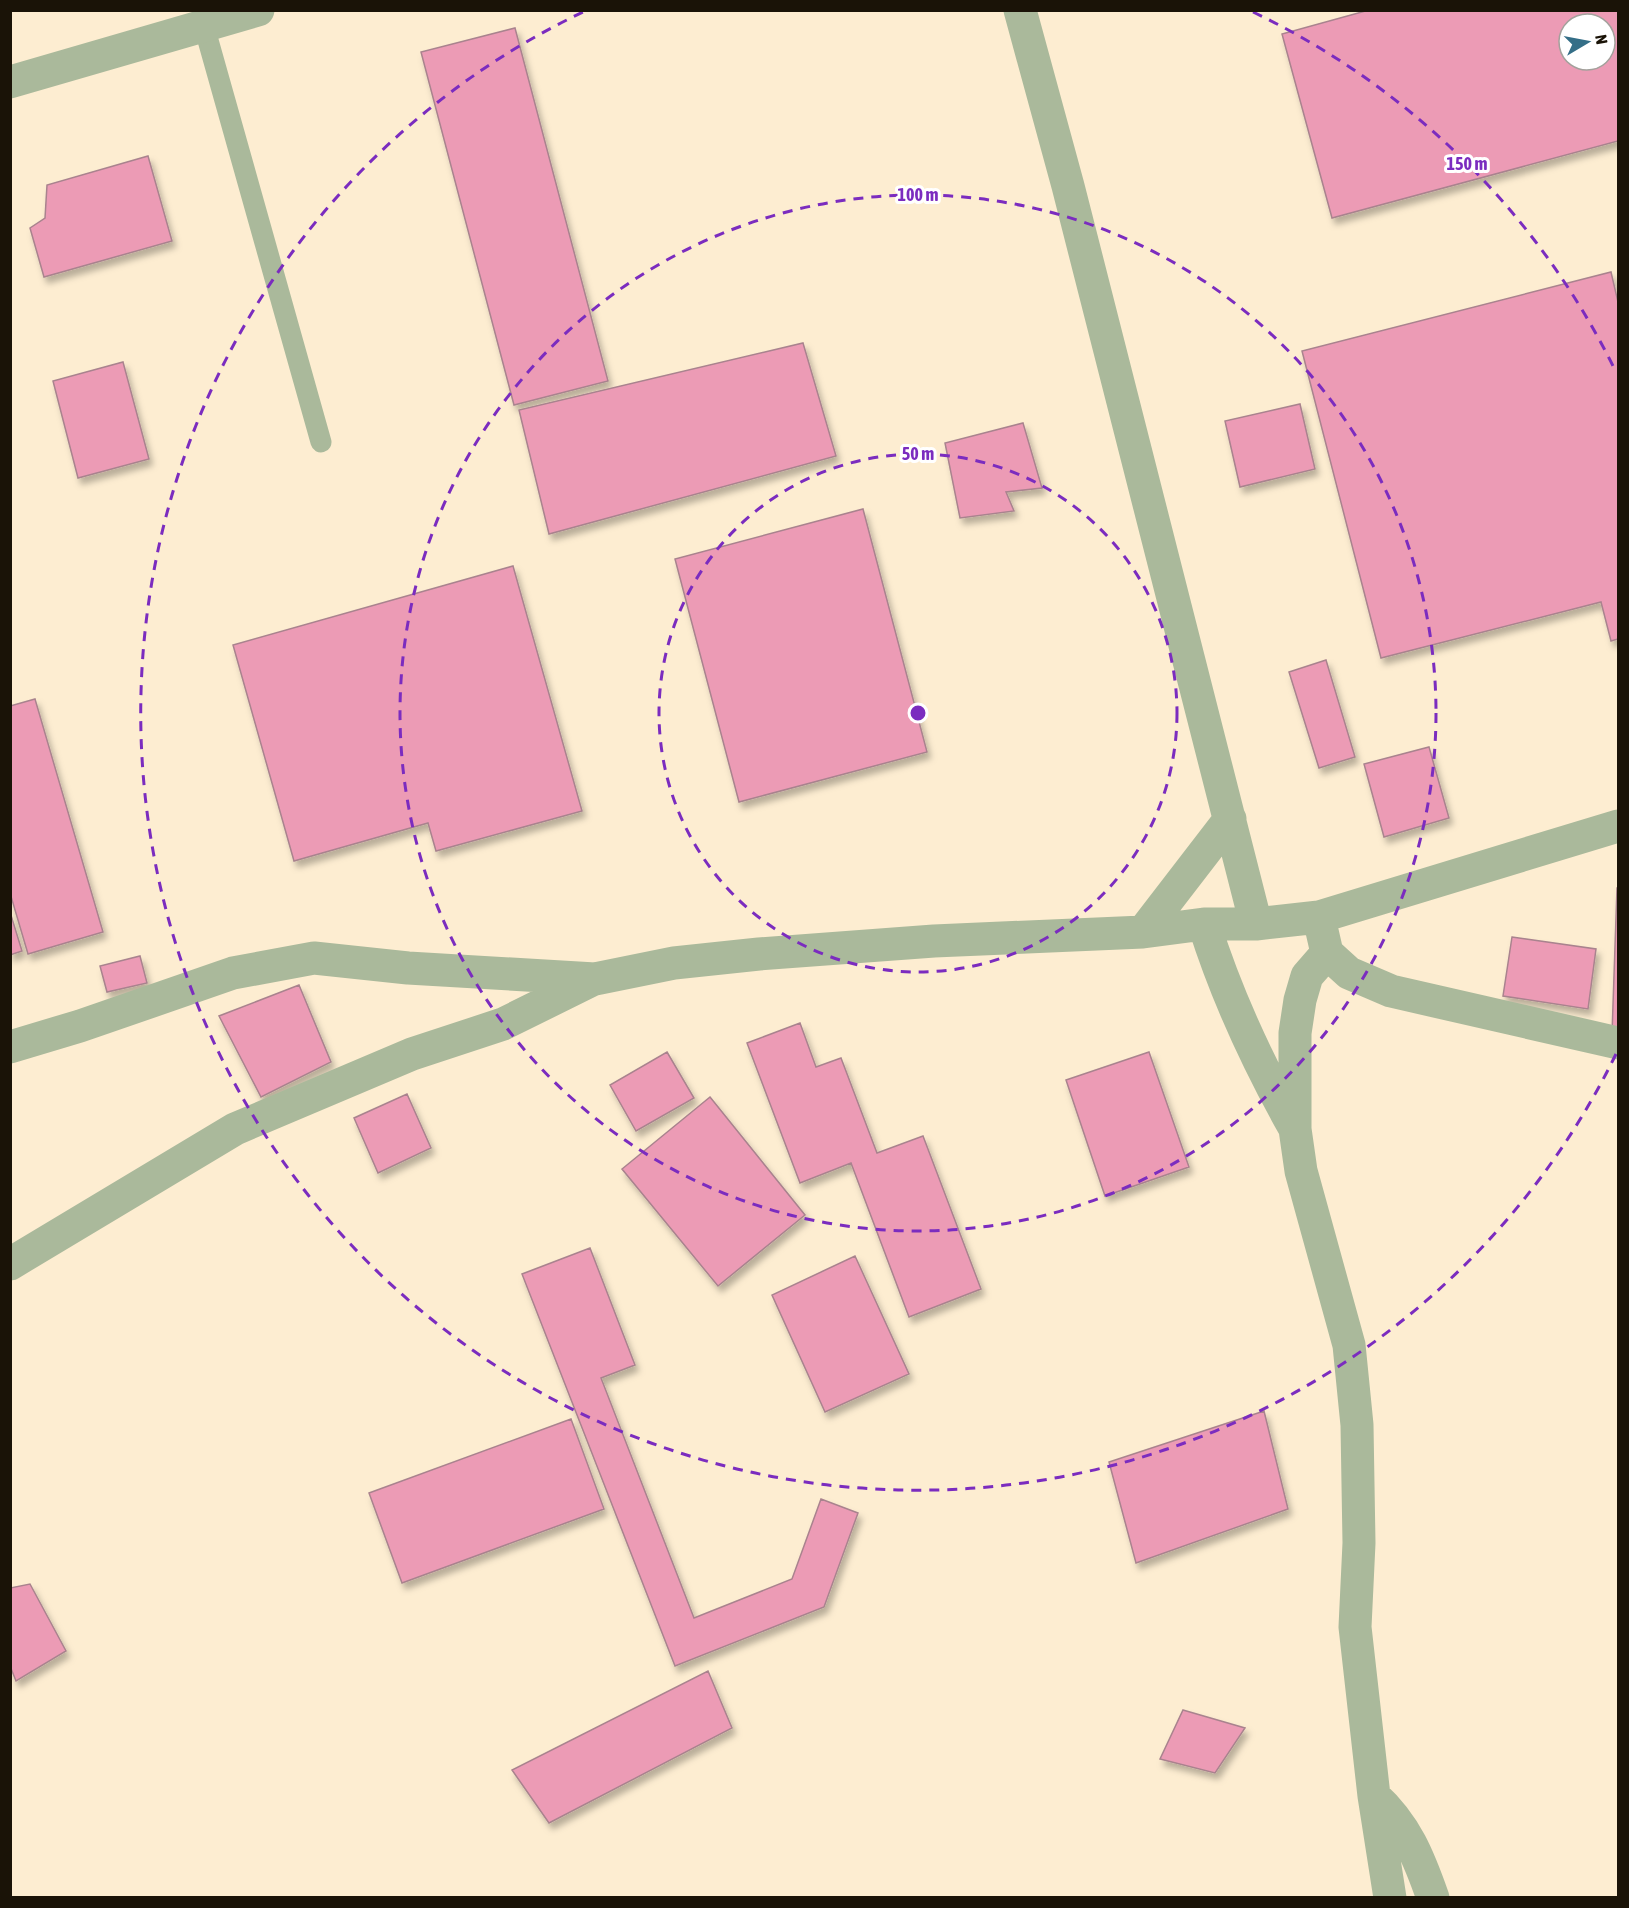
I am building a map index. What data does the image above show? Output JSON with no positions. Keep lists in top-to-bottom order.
{
  "north": "right",
  "rings": ["150 m", "100 m", "50 m"]
}
